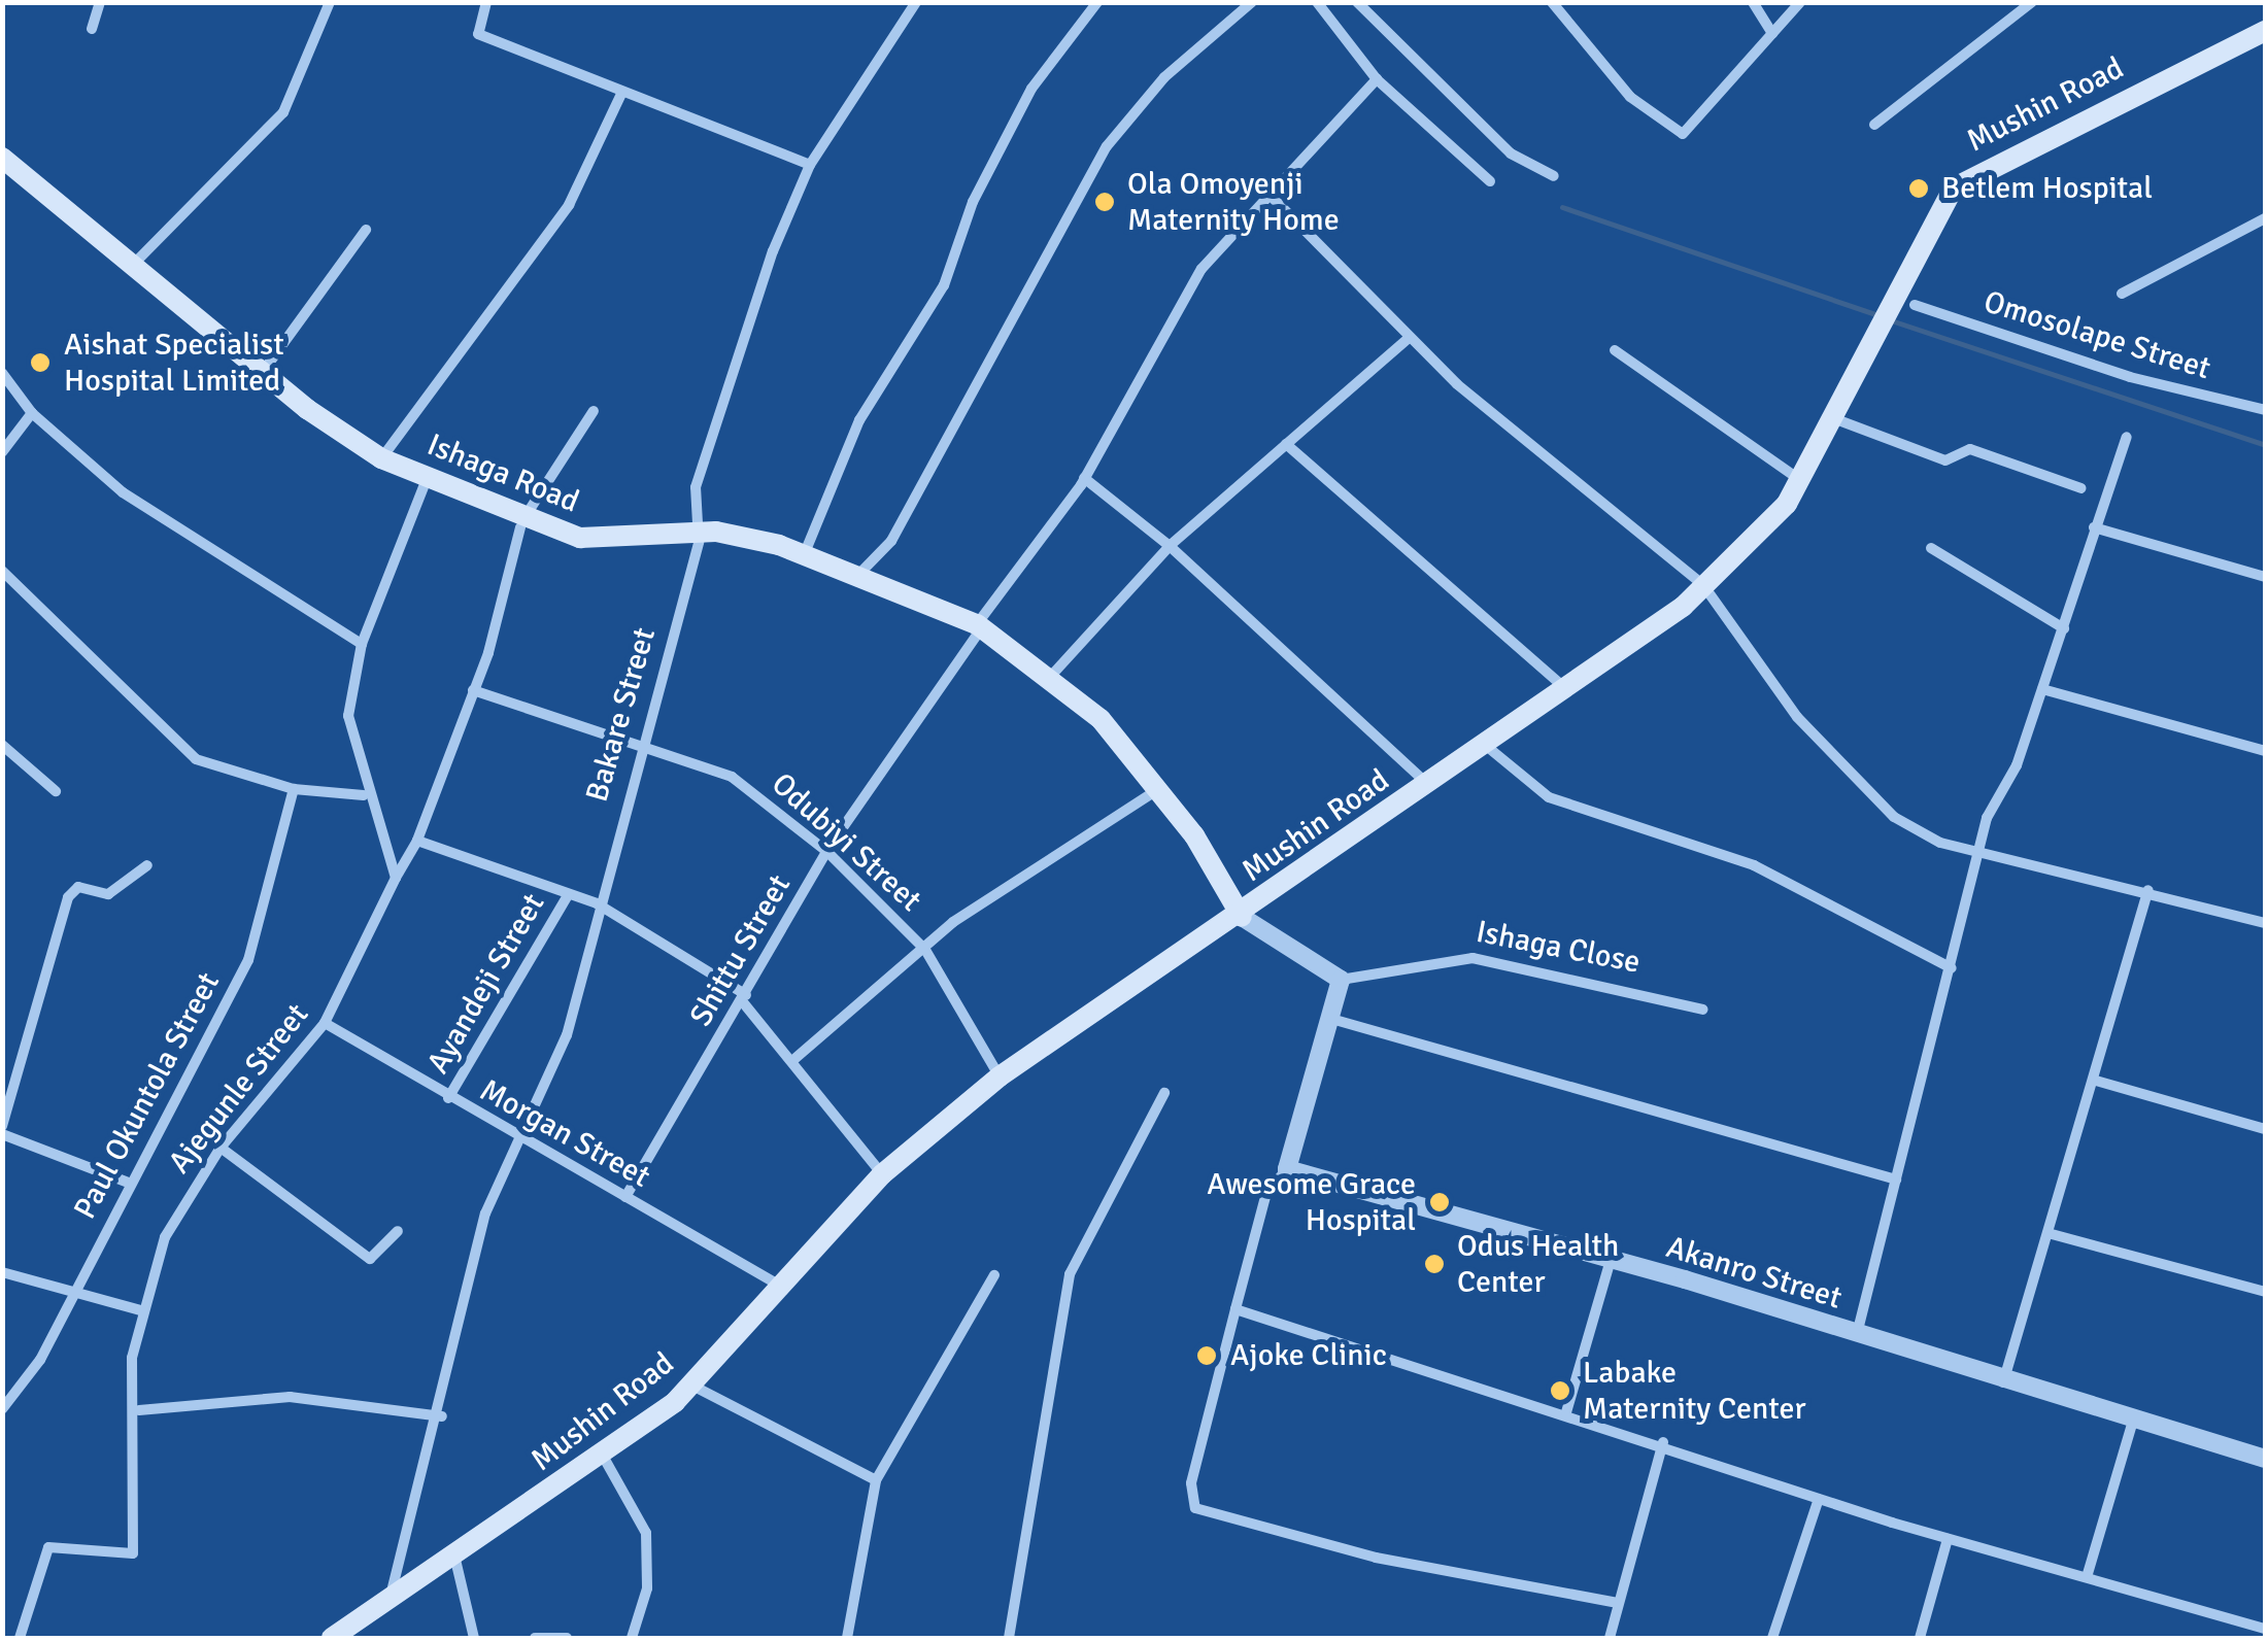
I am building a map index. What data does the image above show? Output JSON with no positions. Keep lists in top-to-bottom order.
{
  "streets": {
    "main road": ["Mushin Road", "Ishaga Road"],
    "street": [
      "Omosolape Street",
      "Bakare Street",
      "Odubiyi Street",
      "Ishaga Close",
      "Shittu Street",
      "Ayandeji Street",
      "Ajegunle Street",
      "Paul Okuntola Street",
      "Morgan Street",
      "Akanro Street"
    ]
  },
  "crossings": [
    ["Mushin Road", "Omosolape Street"],
    ["Mushin Road", "Ishaga Road"],
    ["Mushin Road", "Bakare Street"],
    ["Mushin Road", "Odubiyi Street"],
    ["Mushin Road", "Morgan Street"],
    ["Ishaga Road", "Bakare Street"],
    ["Ishaga Road", "Shittu Street"],
    ["Ishaga Road", "Ajegunle Street"],
    ["Bakare Street", "Odubiyi Street"],
    ["Bakare Street", "Morgan Street"],
    ["Odubiyi Street", "Shittu Street"],
    ["Odubiyi Street", "Ajegunle Street"],
    ["Shittu Street", "Morgan Street"],
    ["Ayandeji Street", "Morgan Street"],
    ["Ajegunle Street", "Morgan Street"]
  ],
  "places": [
    "Betlem Hospital",
    "Ola Omoyenji Maternity Home",
    "Aishat Specialist Hospital Limited",
    "Awesome Grace Hospital",
    "Odus Health Center",
    "Ajoke Clinic",
    "Labake Maternity Center"
  ]
}
